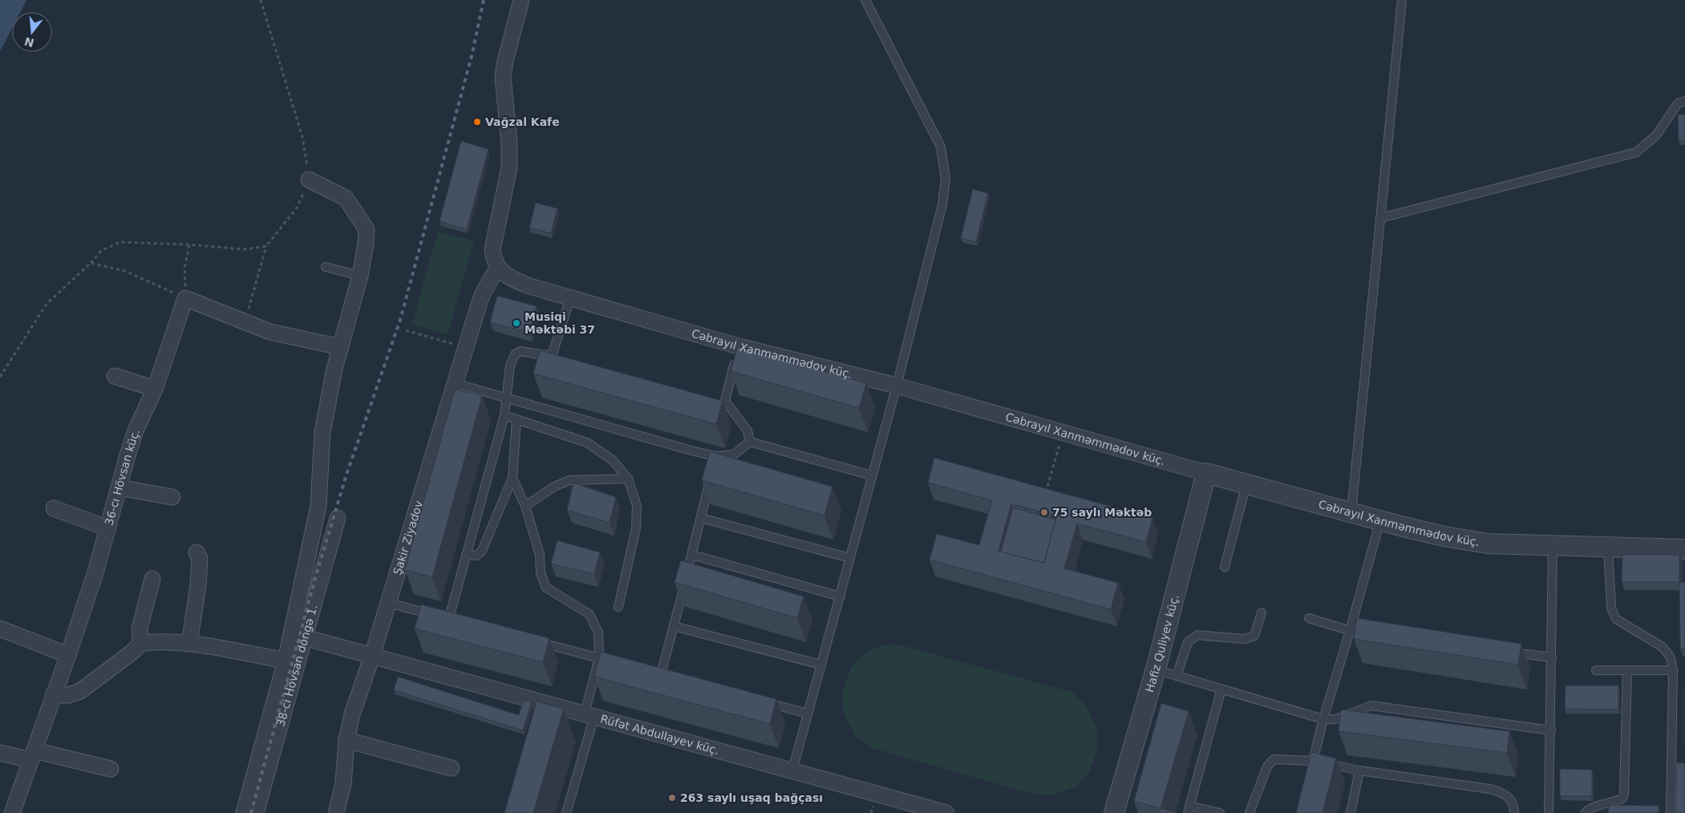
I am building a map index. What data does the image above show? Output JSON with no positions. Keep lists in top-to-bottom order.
{
  "streets": {
    "street": [
      "Cəbrayıl Xanməmmədov küç.",
      "36-cı Hövsan küç.",
      "Şakir Ziyadov",
      "Hafiz Quliyev küç.",
      "38-ci Hövsan döngə 1.",
      "Rüfət Abdullayev küç."
    ]
  },
  "crossings": [
    ["Cəbrayıl Xanməmmədov küç.", "Şakir Ziyadov"],
    ["Cəbrayıl Xanməmmədov küç.", "Hafiz Quliyev küç."],
    ["Şakir Ziyadov", "Rüfət Abdullayev küç."],
    ["38-ci Hövsan döngə 1.", "Rüfət Abdullayev küç."]
  ],
  "places": [
    "Vağzal Kafe",
    "Musiqi Məktəbi 37",
    "75 saylı Məktəb",
    "263 saylı uşaq bağçası"
  ],
  "north": "bottom"
}
